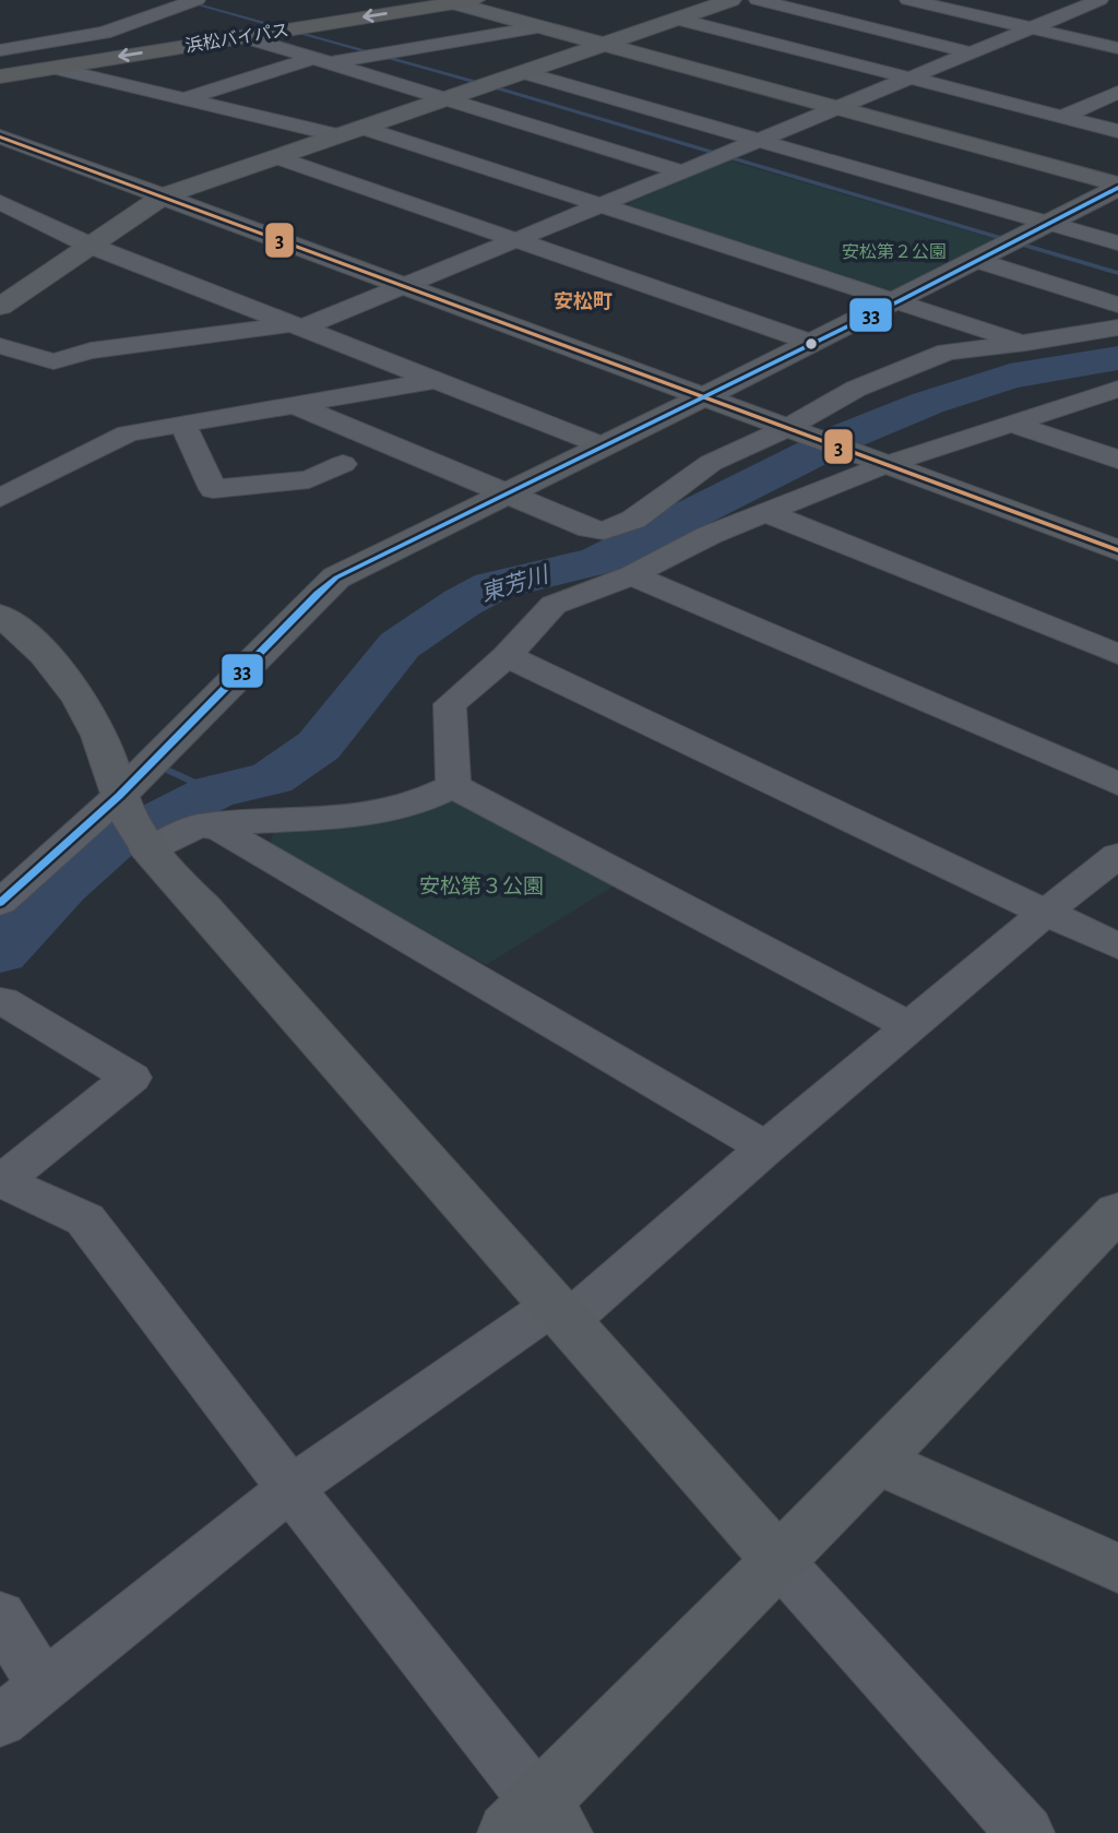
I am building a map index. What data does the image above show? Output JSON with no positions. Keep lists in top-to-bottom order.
{
  "streets": {
    "highway": ["浜松バイパス"]
  },
  "districts": ["安松町"],
  "water": ["東芳川"],
  "parks": ["安松第２公園", "安松第３公園"],
  "lines": ["transit line 3", "transit line 33"]
}
